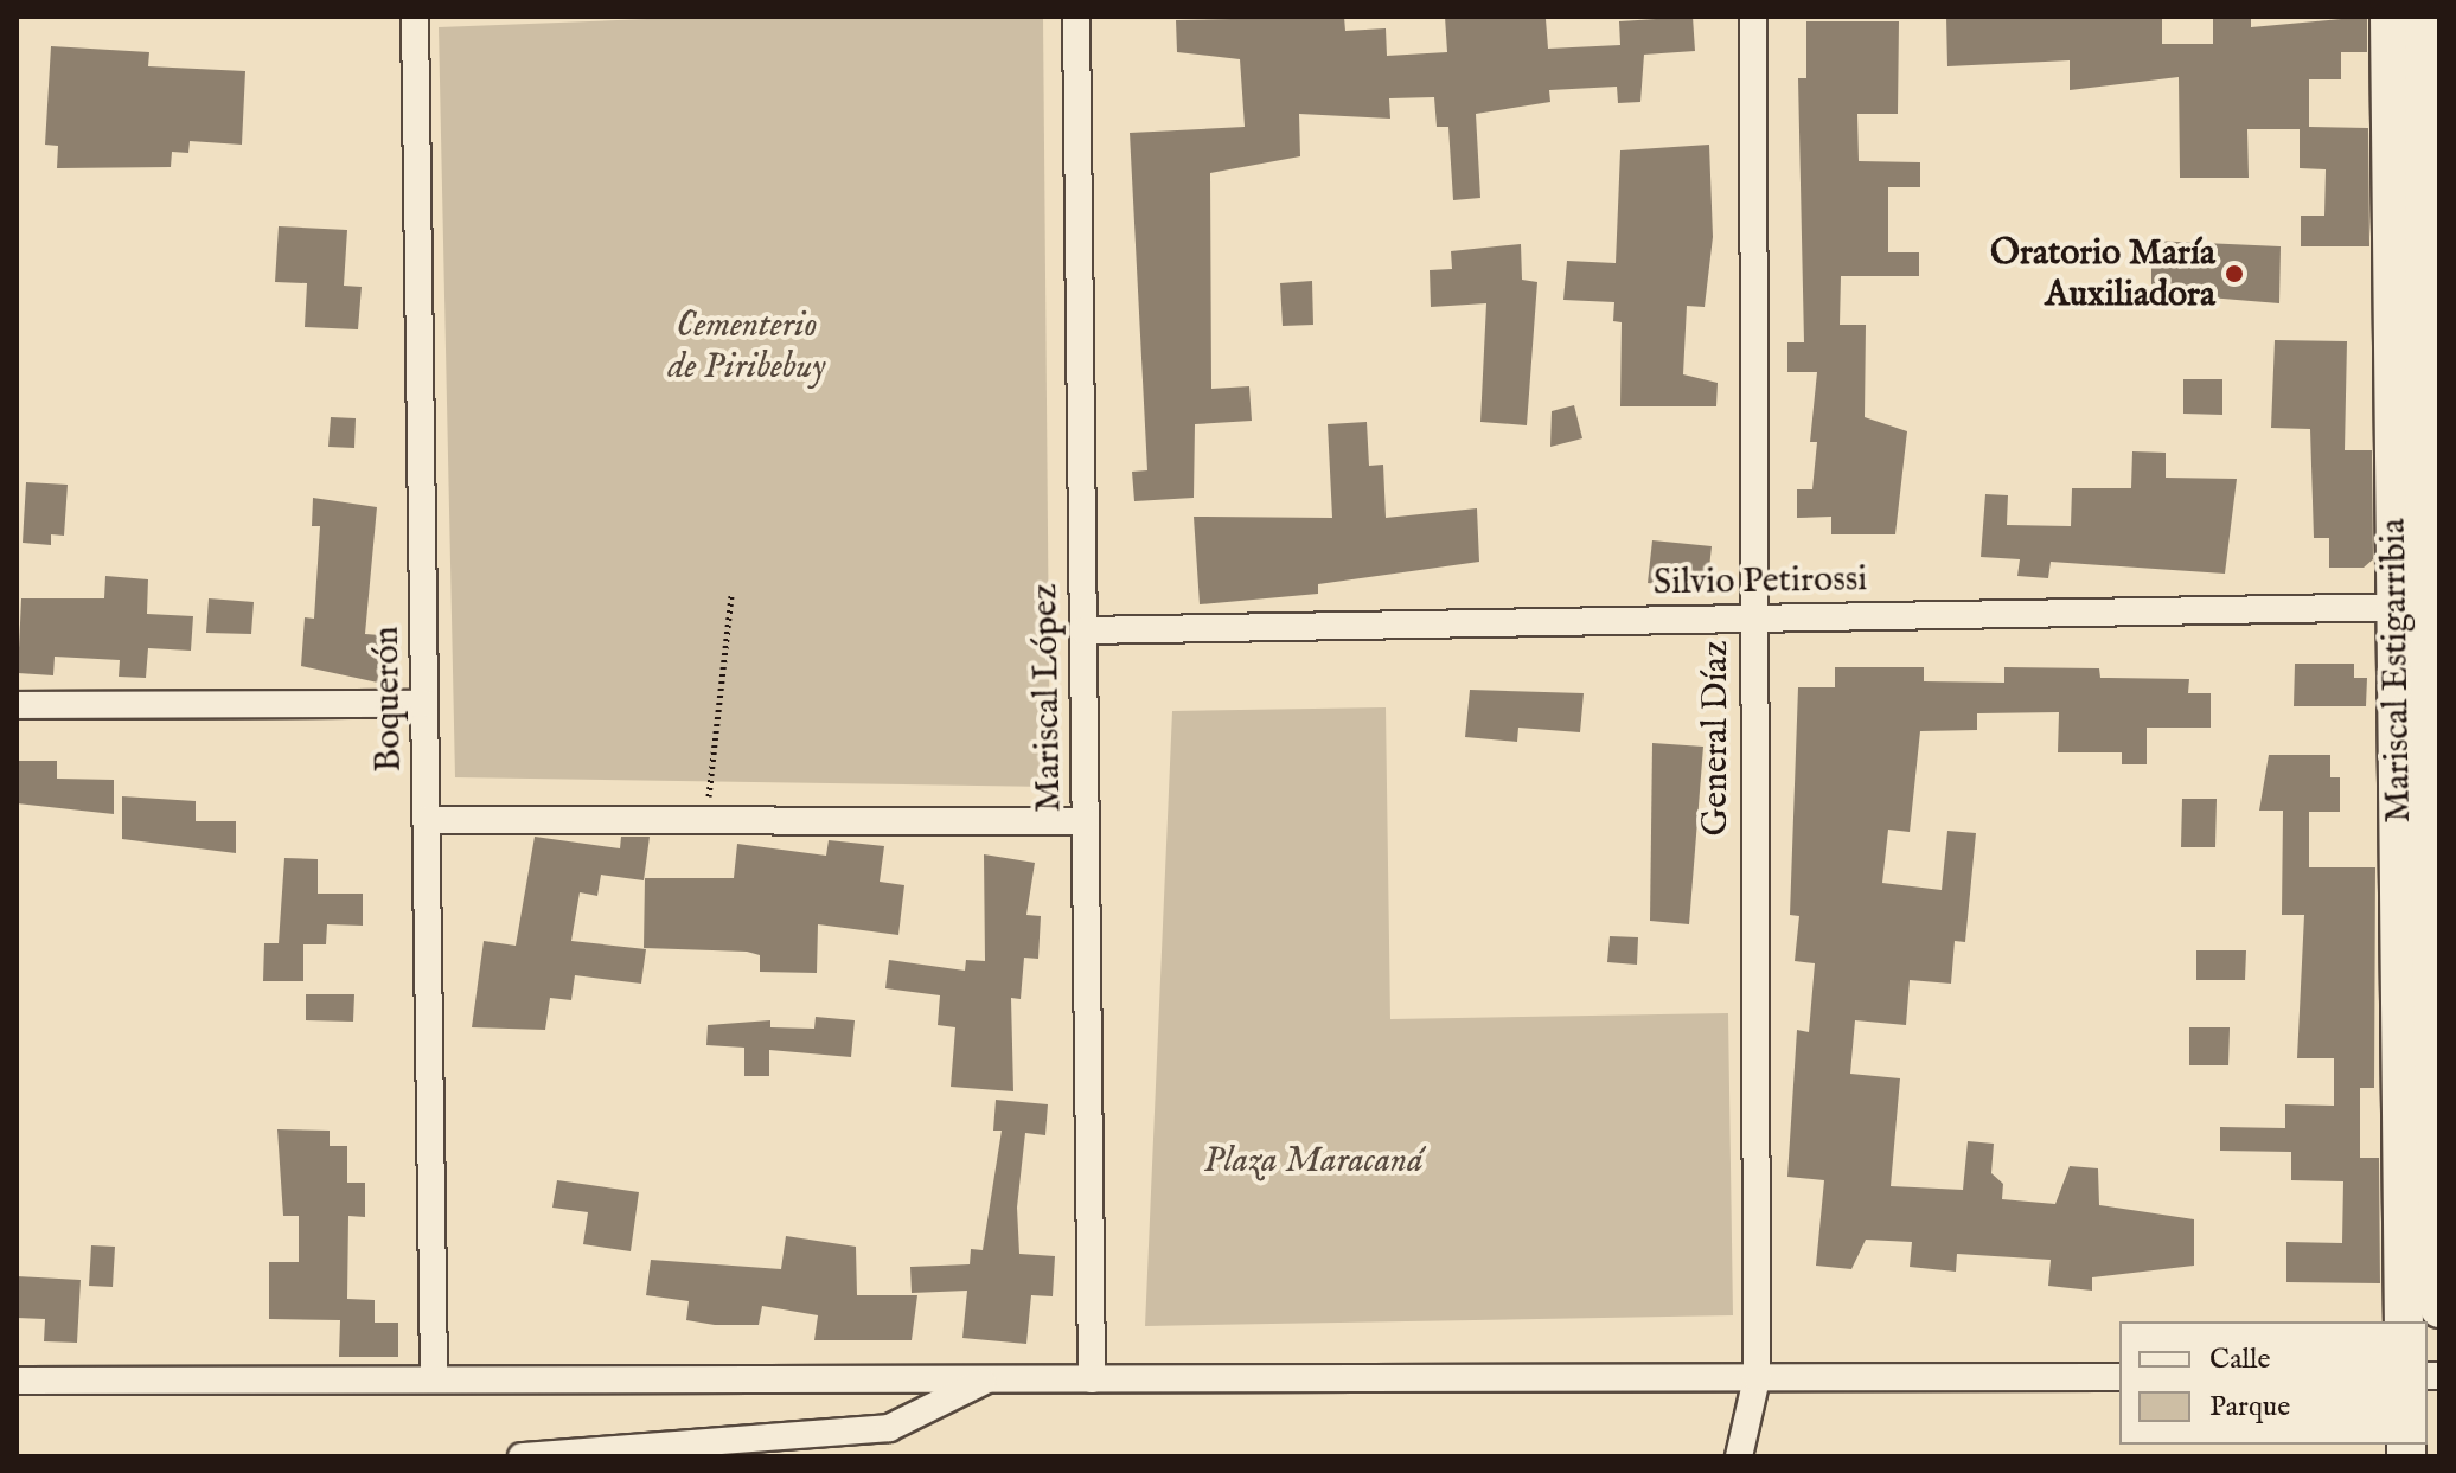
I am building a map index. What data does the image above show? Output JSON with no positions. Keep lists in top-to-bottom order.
{
  "streets": {
    "street": [
      "Silvio Petirossi",
      "Mariscal Estigarribia",
      "Mariscal López",
      "Boquerón",
      "General Díaz"
    ]
  },
  "crossings": [
    ["Silvio Petirossi", "Mariscal Estigarribia"],
    ["Silvio Petirossi", "Mariscal López"],
    ["Silvio Petirossi", "General Díaz"]
  ],
  "parks": ["Cementerio de Piribebuy", "Plaza Maracaná"],
  "places": ["Oratorio María Auxiliadora"],
  "legend": ["Calle", "Parque"]
}
